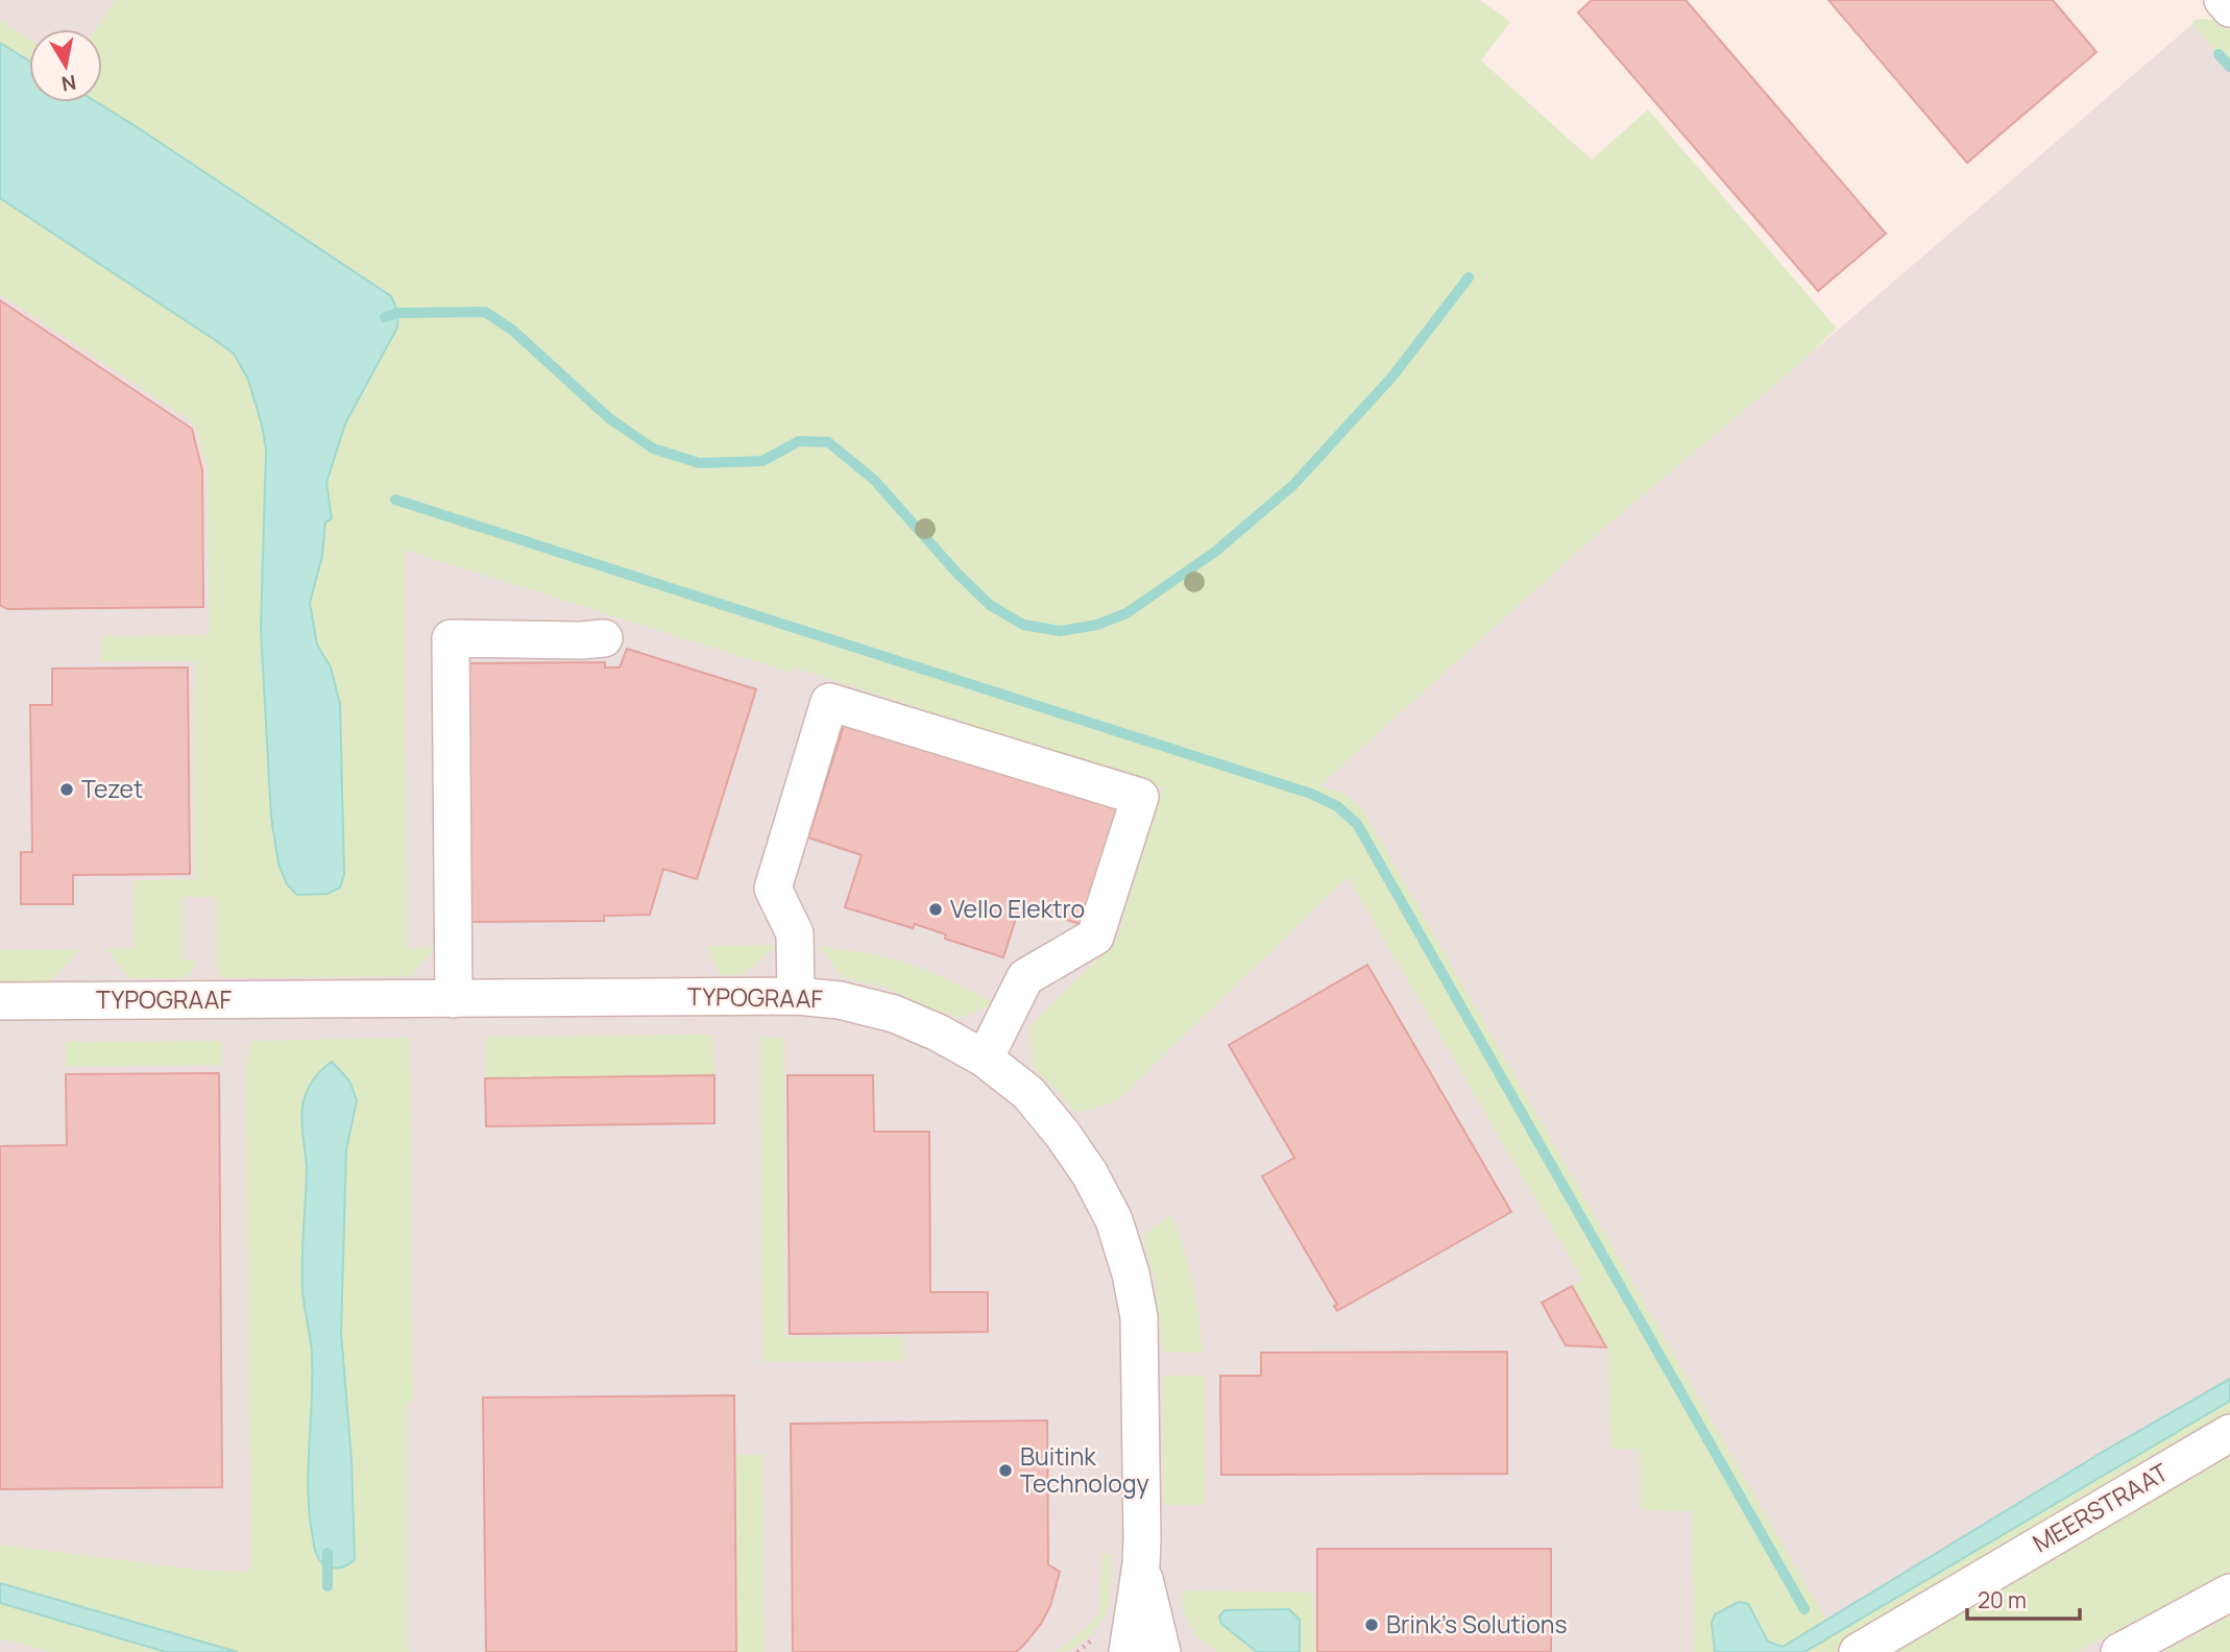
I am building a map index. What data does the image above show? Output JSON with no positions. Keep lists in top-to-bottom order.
{
  "streets": {
    "street": ["TYPOGRAAF", "MEERSTRAAT"]
  },
  "places": [
    "Tezet",
    "Vello Elektro",
    "Buitink Technology",
    "Brink's Solutions"
  ],
  "scale_bar": "20 m",
  "north": "bottom"
}
